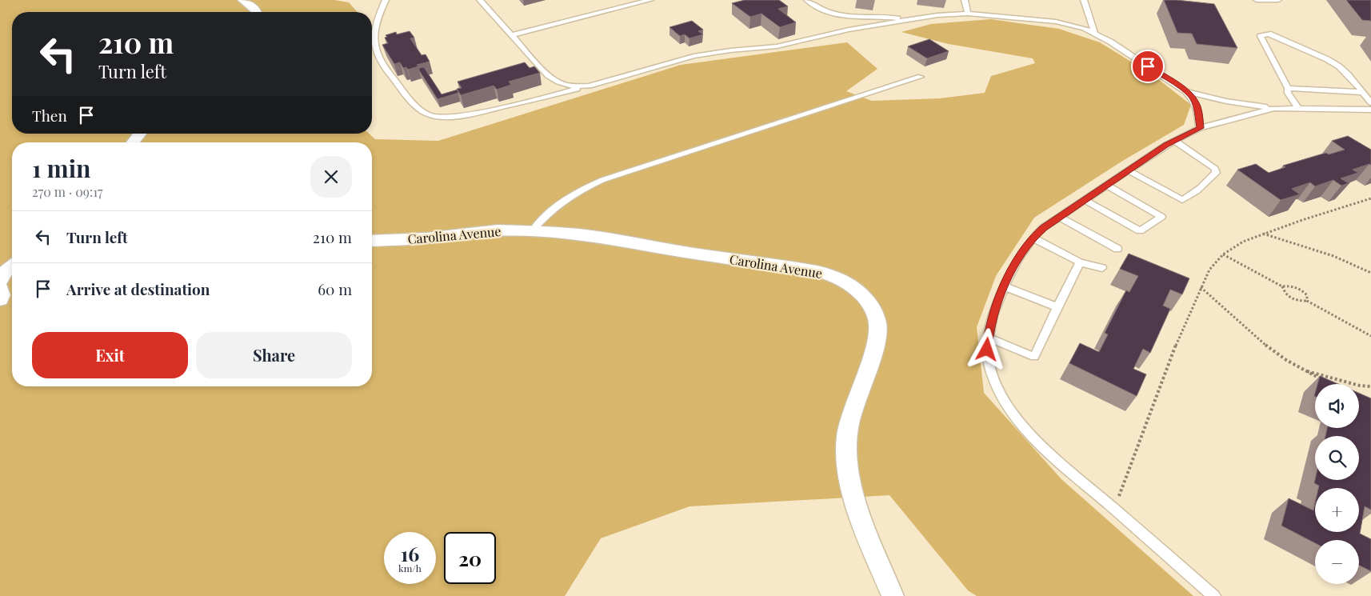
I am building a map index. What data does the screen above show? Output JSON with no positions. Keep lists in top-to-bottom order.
{
  "streets": {
    "street": ["Carolina Avenue"]
  },
  "page": {
    "turn": ["210 m", "Turn left"],
    "then": "Then",
    "heading": ["1 min", "270 m · 09:17"],
    "list": [
      {
        "name": "Turn left",
        "value": "210 m"
      },
      {
        "name": "Arrive at destination",
        "value": "60 m"
      }
    ],
    "buttons": ["Exit", "Share"],
    "map_buttons": ["+", "−"],
    "speed": "16 km/h",
    "limit": "20"
  }
}
